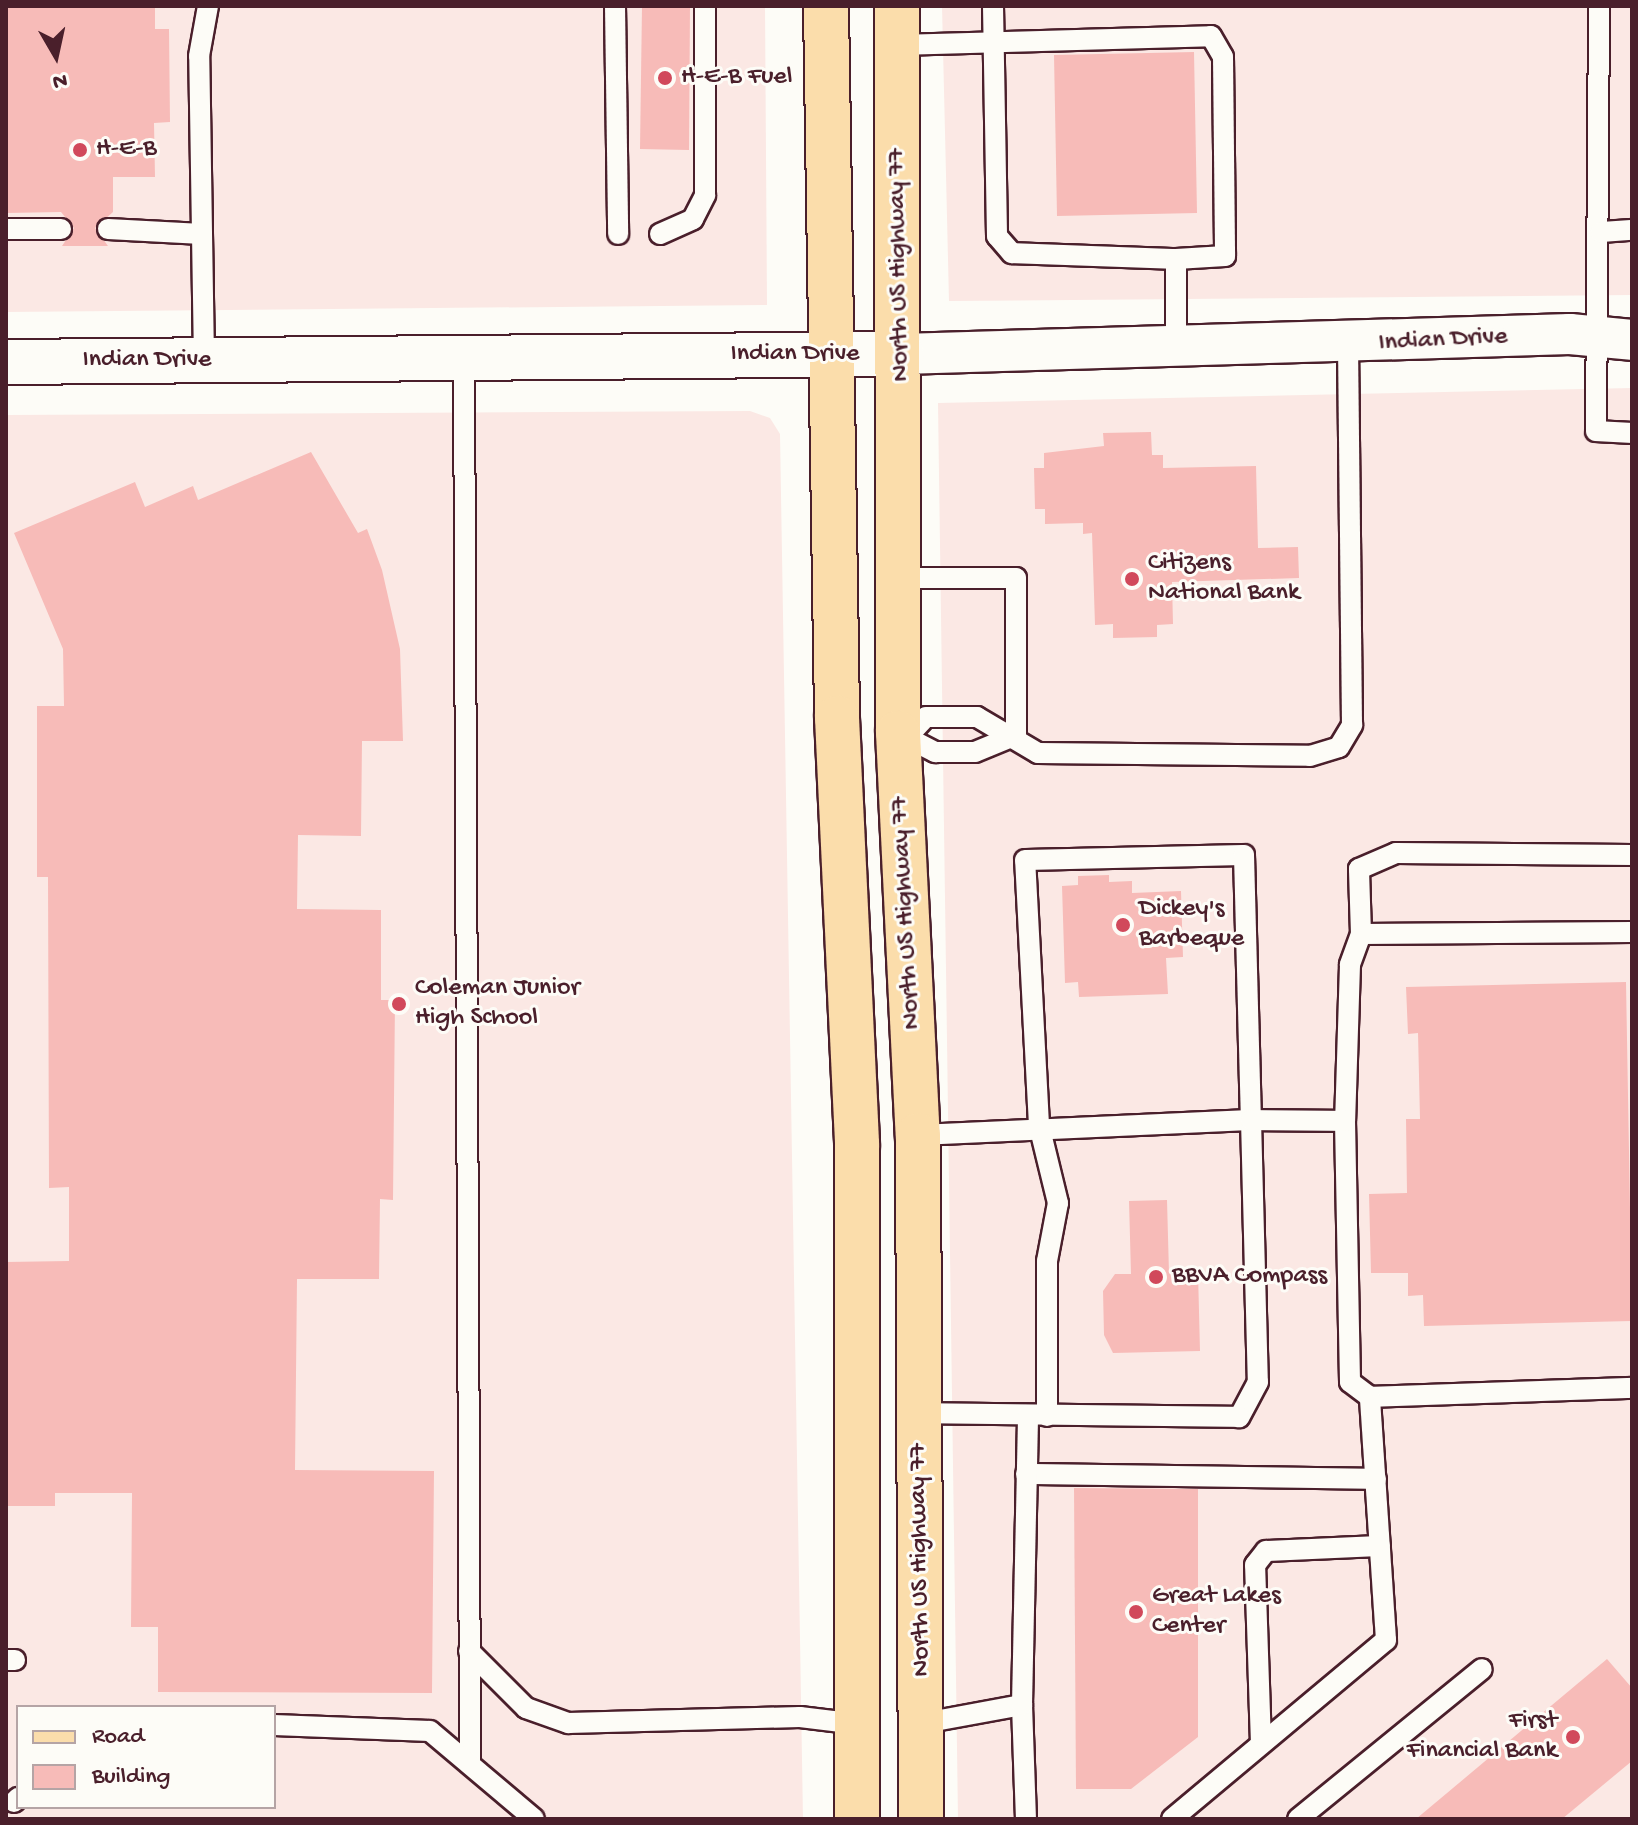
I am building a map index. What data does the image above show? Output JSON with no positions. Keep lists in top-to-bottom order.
{
  "streets": {
    "main road": ["North US Highway 77"],
    "street": ["Indian Drive"]
  },
  "crossings": [
    ["North US Highway 77", "Indian Drive"]
  ],
  "places": [
    "H-E-B Fuel",
    "H-E-B",
    "Citizens National Bank",
    "Dickey's Barbeque",
    "Coleman Junior High School",
    "BBVA Compass",
    "Great Lakes Center",
    "First Financial Bank"
  ],
  "legend": ["Road", "Building"],
  "north": "bottom"
}
